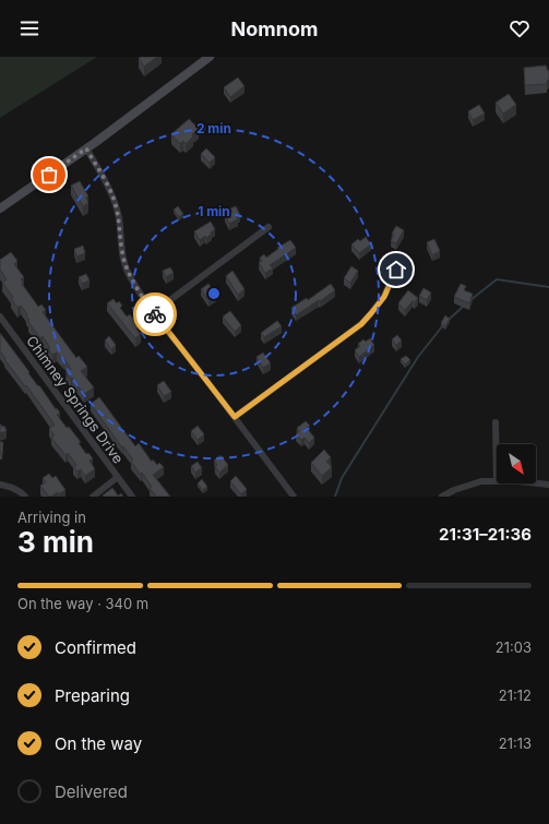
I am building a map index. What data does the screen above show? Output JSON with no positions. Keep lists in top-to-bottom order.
{
  "streets": {
    "street": ["Chimney Springs Drive"]
  },
  "north": "bottom right",
  "page": {
    "header": "Nomnom",
    "heading": ["3 min", "Arriving in", "21:31–21:36"],
    "bar": "On the way · 340 m",
    "list": [
      ["Confirmed", "21:03"],
      ["Preparing", "21:12"],
      ["On the way", "21:13"],
      "Delivered"
    ]
  },
  "rings": ["2 min", "1 min"]
}
